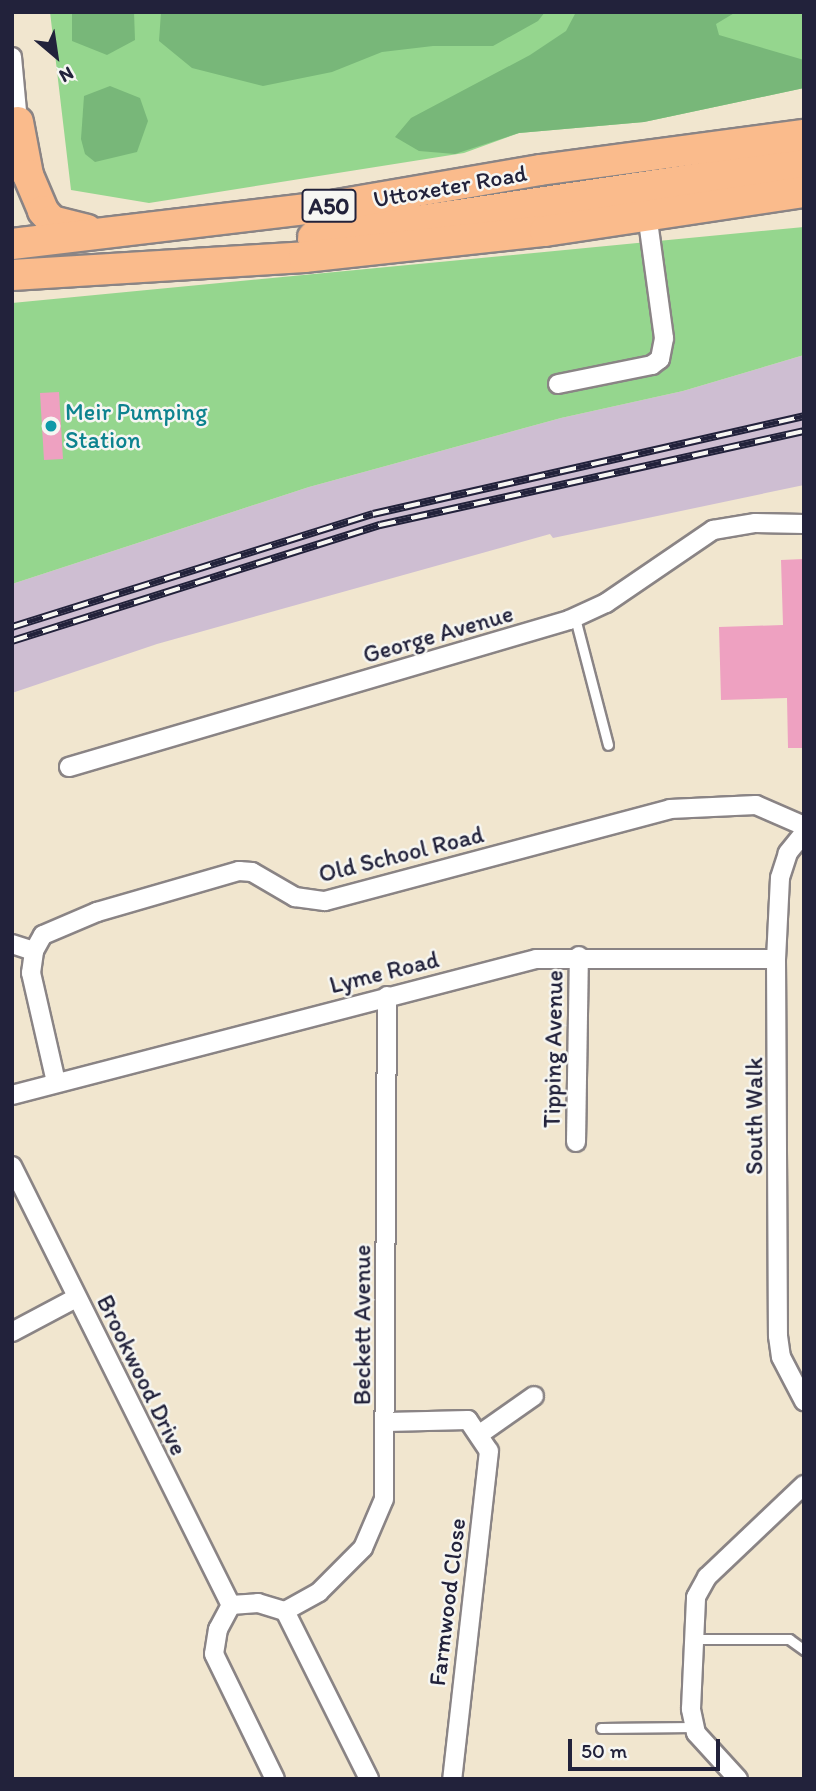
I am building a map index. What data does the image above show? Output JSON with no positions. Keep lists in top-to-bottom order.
{
  "streets": {
    "highway": ["Uttoxeter Road", "A50"],
    "street": [
      "George Avenue",
      "Old School Road",
      "Lyme Road",
      "Tipping Avenue",
      "South Walk",
      "Beckett Avenue",
      "Brookwood Drive",
      "Farmwood Close"
    ]
  },
  "crossings": [
    ["Lyme Road", "Tipping Avenue"],
    ["Lyme Road", "South Walk"],
    ["Lyme Road", "Beckett Avenue"]
  ],
  "places": ["Meir Pumping Station"],
  "scale_bar": "50 m",
  "north": "bottom right"
}
